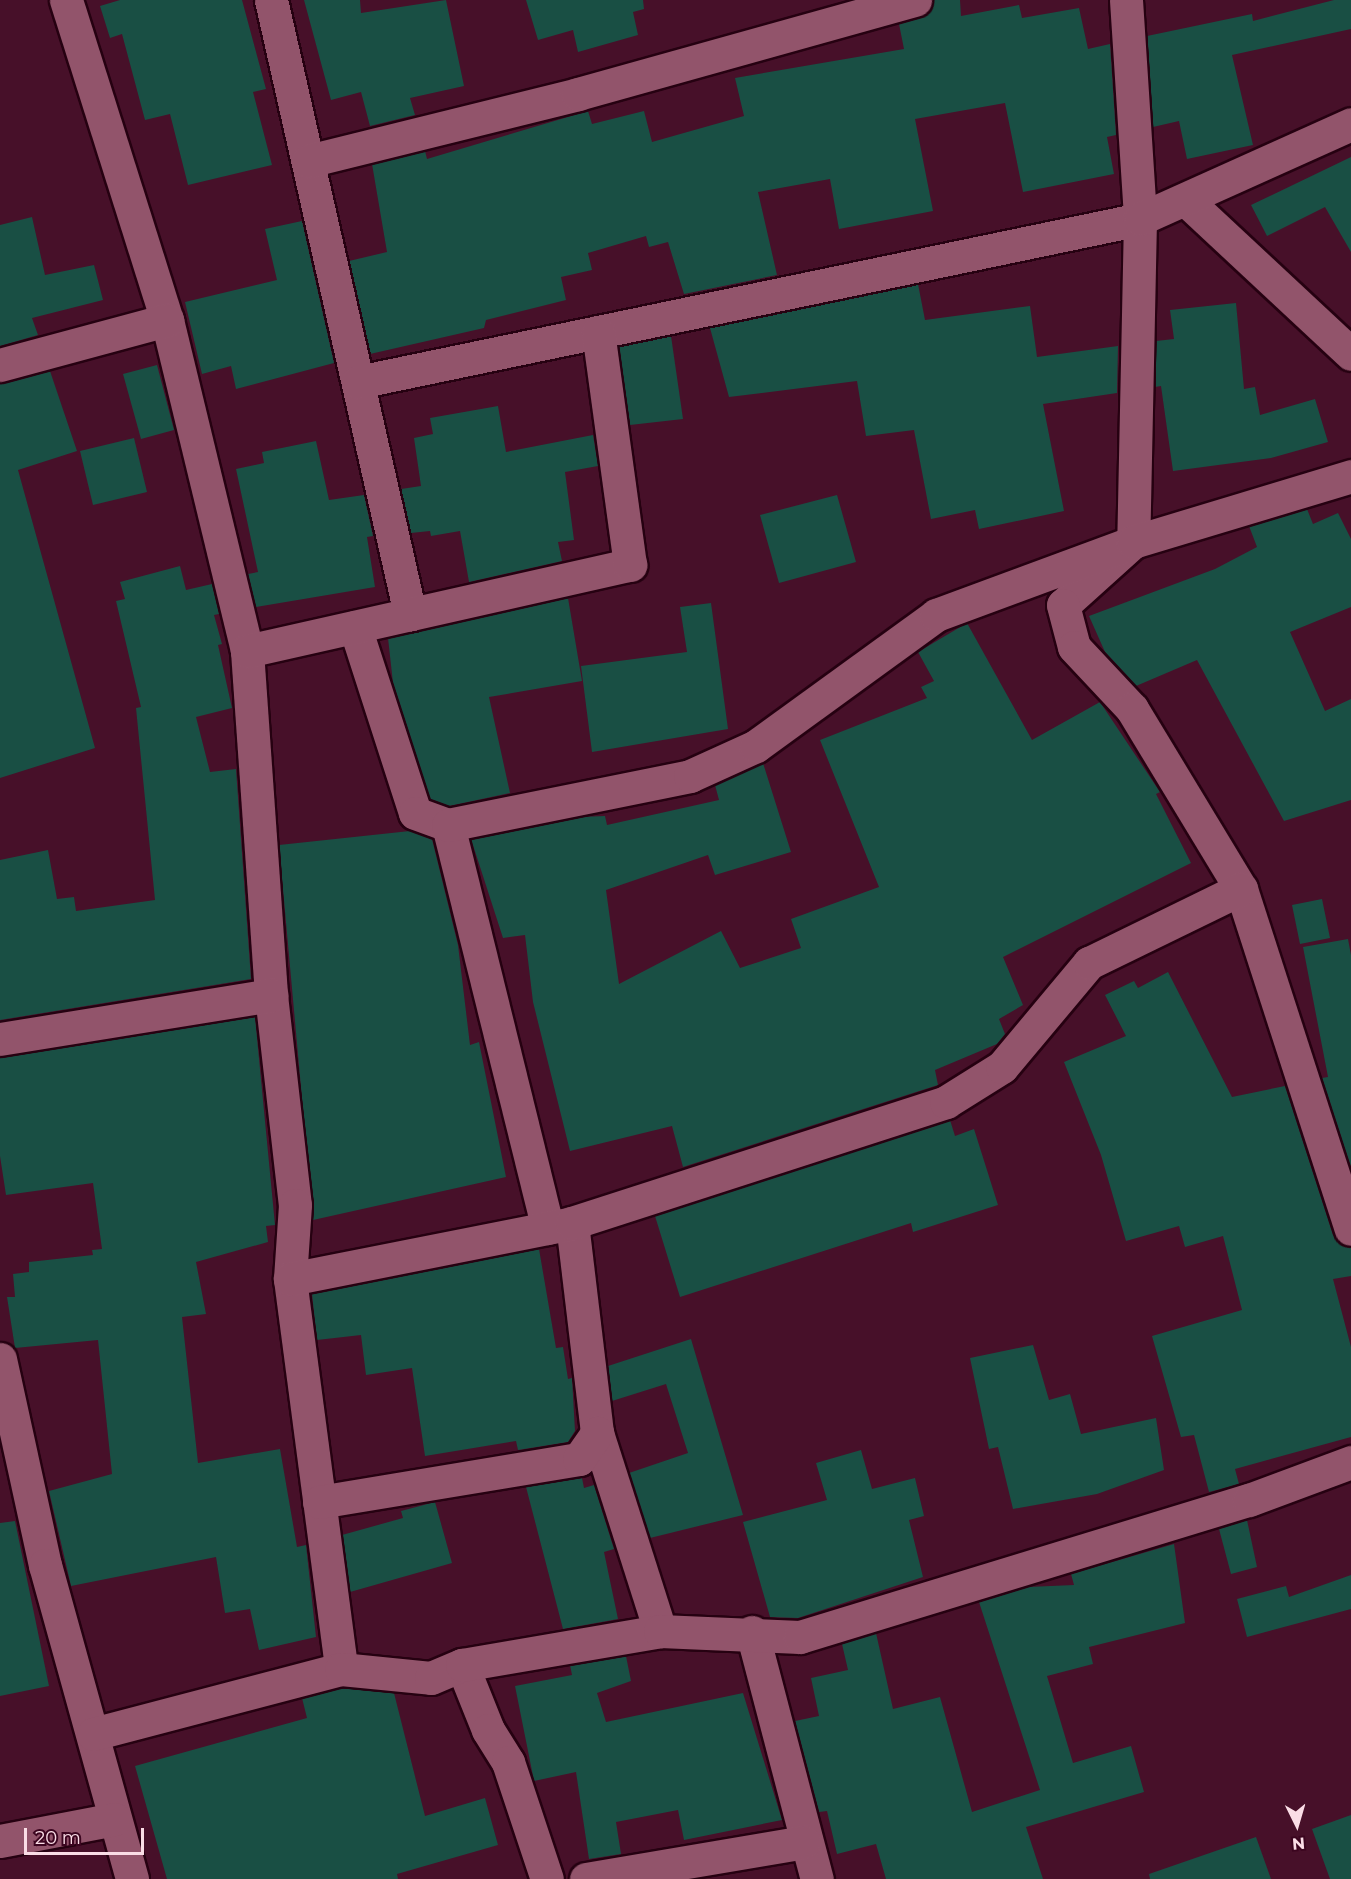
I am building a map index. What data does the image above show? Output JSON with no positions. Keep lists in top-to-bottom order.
{
  "scale_bar": "20 m",
  "north": "bottom"
}
